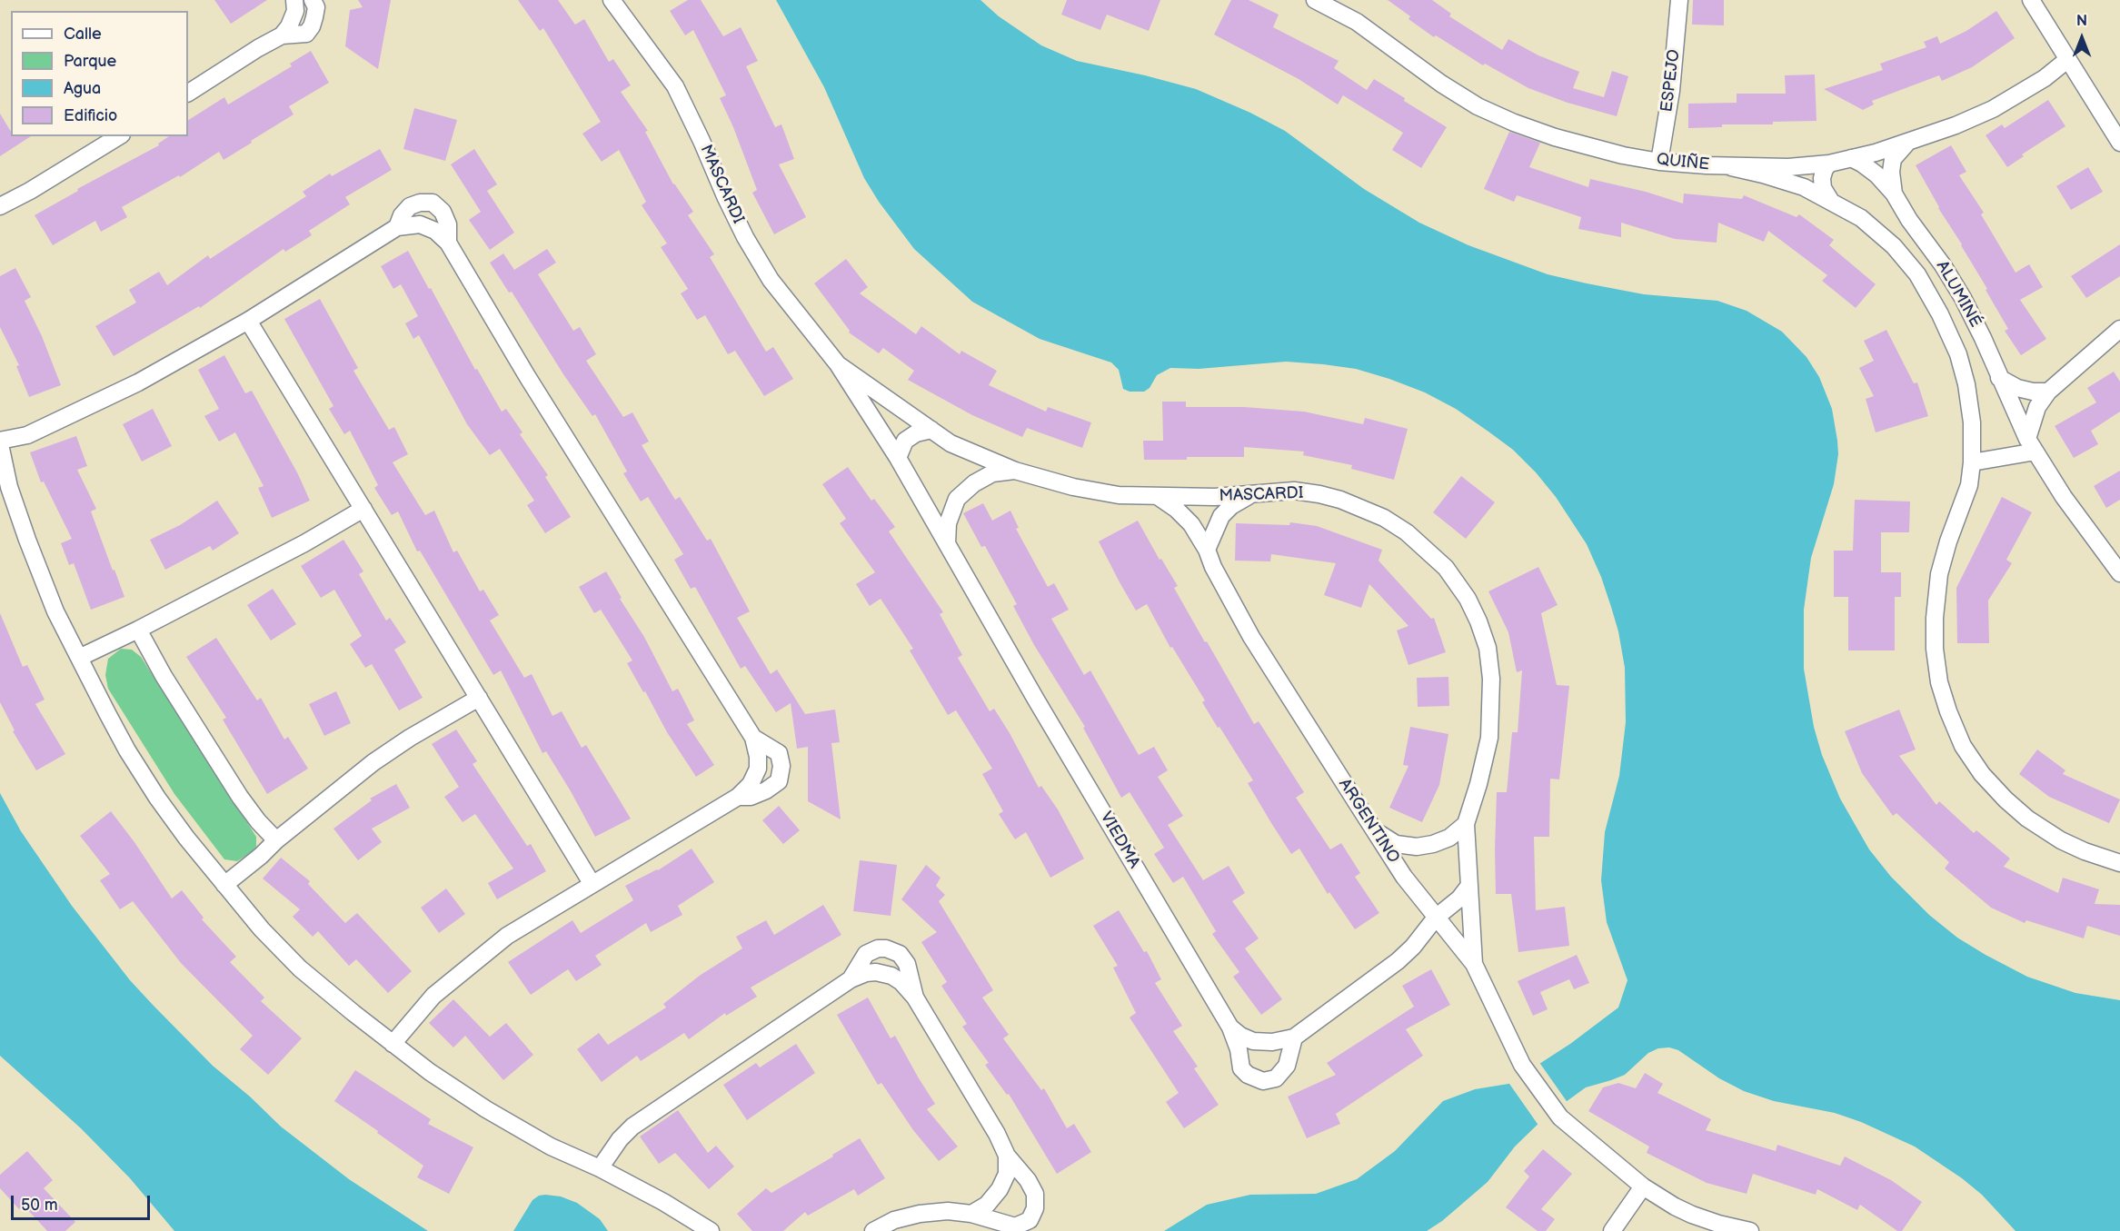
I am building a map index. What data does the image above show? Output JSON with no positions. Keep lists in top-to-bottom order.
{
  "streets": {
    "street": [
      "ESPEJO",
      "QUIÑE",
      "MASCARDI",
      "ALUMINÉ",
      "ARGENTINO",
      "VIEDMA"
    ]
  },
  "crossings": [
    ["ESPEJO", "QUIÑE"],
    ["QUIÑE", "ALUMINÉ"],
    ["MASCARDI", "ARGENTINO"],
    ["MASCARDI", "VIEDMA"]
  ],
  "legend": [
    "Calle",
    "Parque",
    "Agua",
    "Edificio"
  ],
  "scale_bar": "50 m",
  "north": "top"
}
